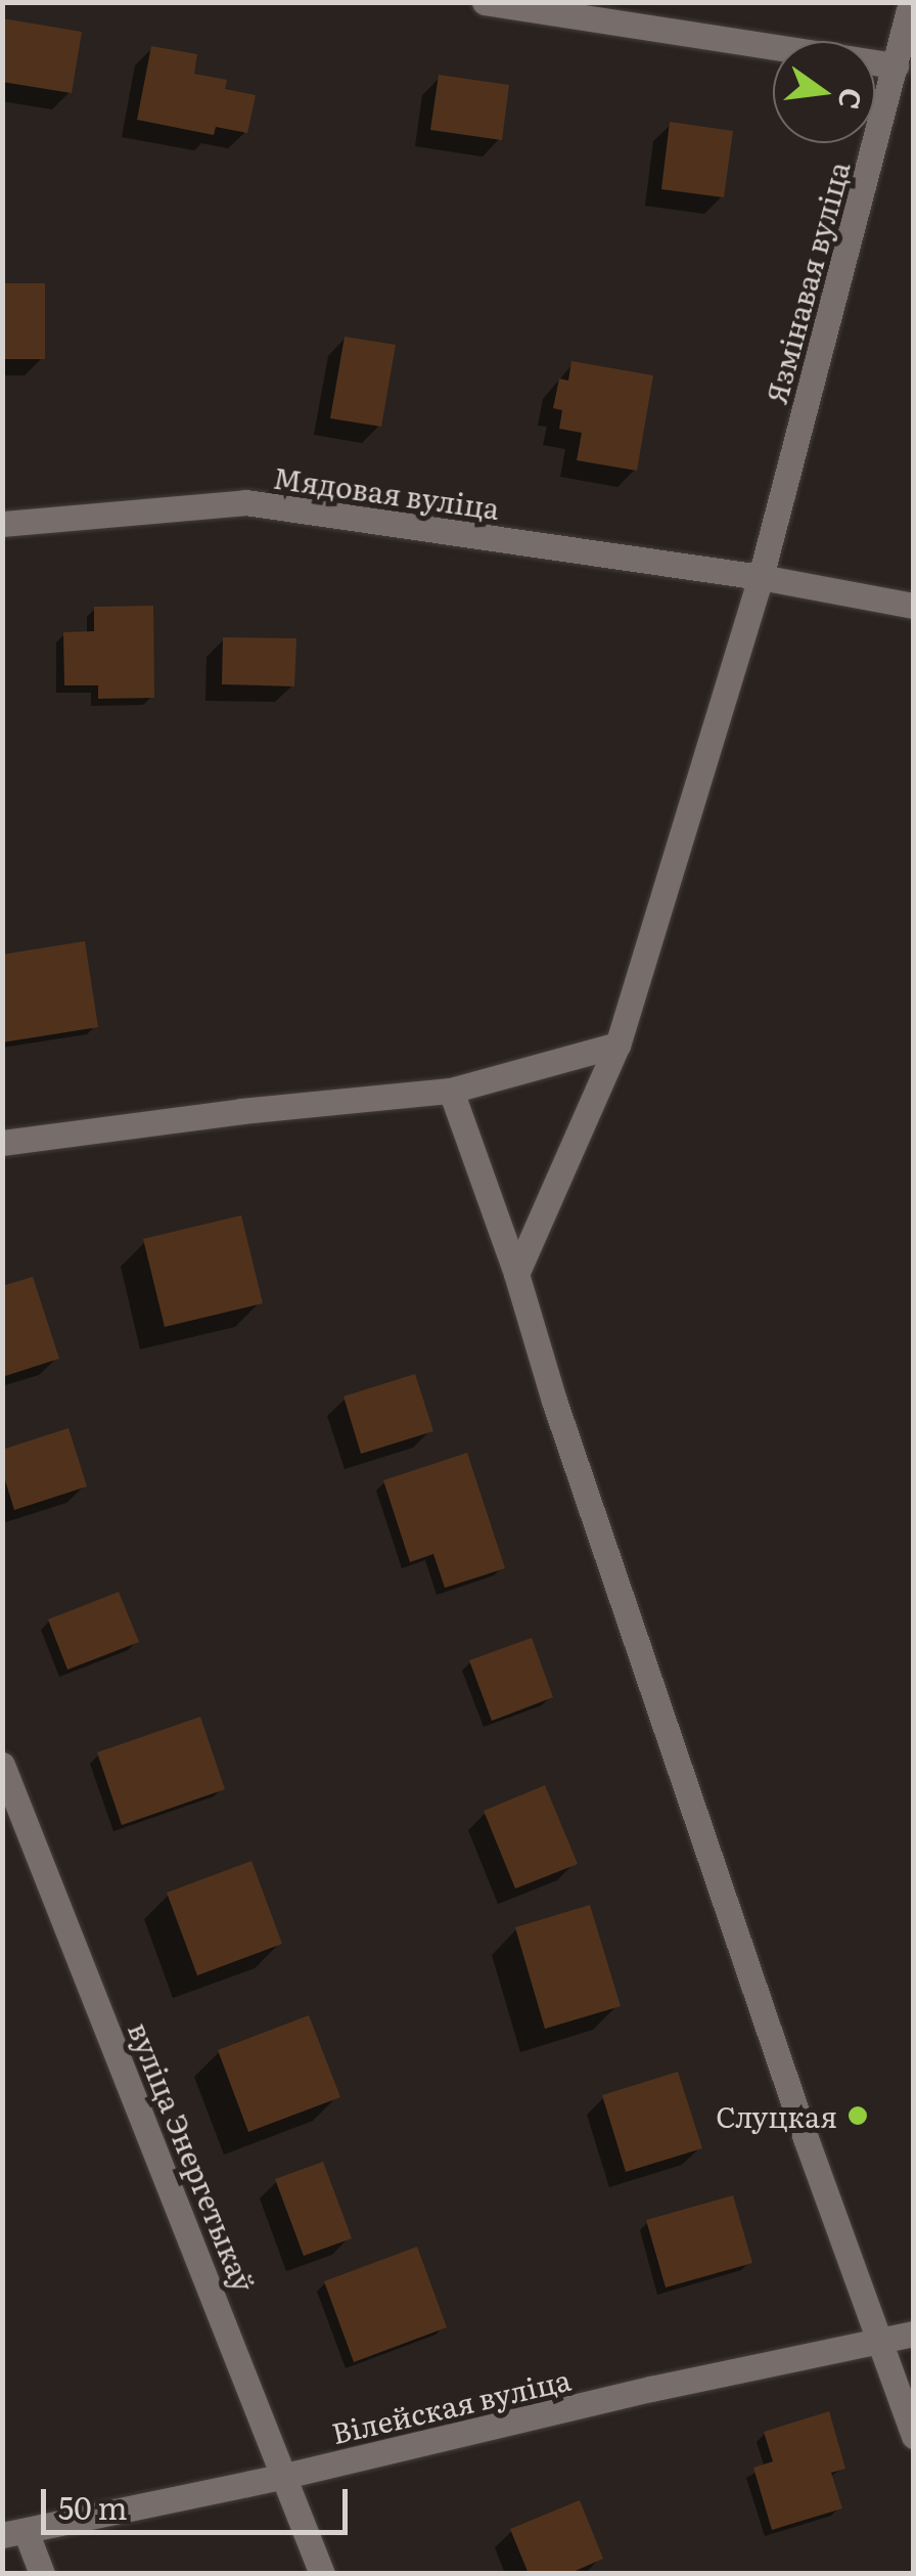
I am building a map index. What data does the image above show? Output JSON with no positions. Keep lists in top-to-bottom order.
{
  "streets": {
    "street": [
      "Язмінавая вуліца",
      "Мядовая вуліца",
      "вуліца Энергетыкаў",
      "Вілейская вуліца"
    ]
  },
  "crossings": [
    ["Язмінавая вуліца", "Мядовая вуліца"],
    ["вуліца Энергетыкаў", "Вілейская вуліца"]
  ],
  "places": ["Слуцкая"],
  "scale_bar": "50 m",
  "north": "right"
}
